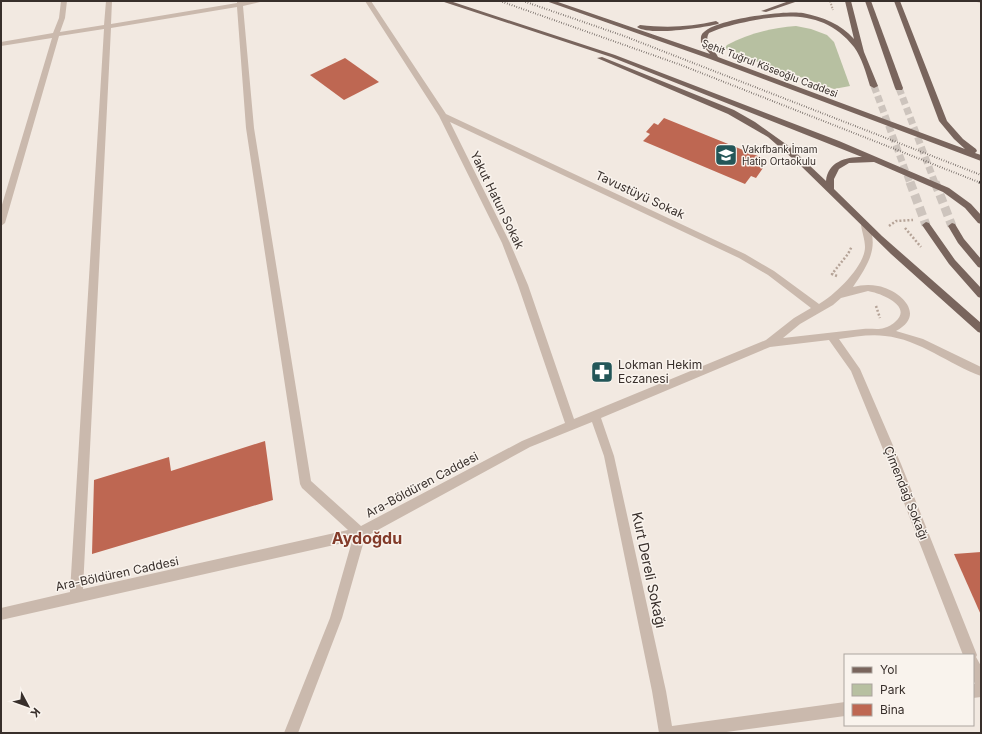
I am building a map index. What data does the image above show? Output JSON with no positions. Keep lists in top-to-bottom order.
{
  "streets": {
    "main road": ["Şehit Tuğrul Köseoğlu Caddesi"],
    "street": [
      "Tavustüyü Sokak",
      "Yakut Hatun Sokak",
      "Ara-Böldüren Caddesi",
      "Çimendağ Sokağı",
      "Kurt Dereli Sokağı"
    ]
  },
  "crossings": [
    ["Tavustüyü Sokak", "Yakut Hatun Sokak"],
    ["Tavustüyü Sokak", "Ara-Böldüren Caddesi"],
    ["Yakut Hatun Sokak", "Ara-Böldüren Caddesi"],
    ["Ara-Böldüren Caddesi", "Çimendağ Sokağı"],
    ["Ara-Böldüren Caddesi", "Kurt Dereli Sokağı"]
  ],
  "districts": ["Aydoğdu"],
  "places": {
    "school or university": ["Vakıfbank İmam Hatip Ortaokulu"],
    "pharmacy": ["Lokman Hekim Eczanesi"]
  },
  "legend": ["Yol", "Park", "Bina"],
  "north": "bottom right"
}
